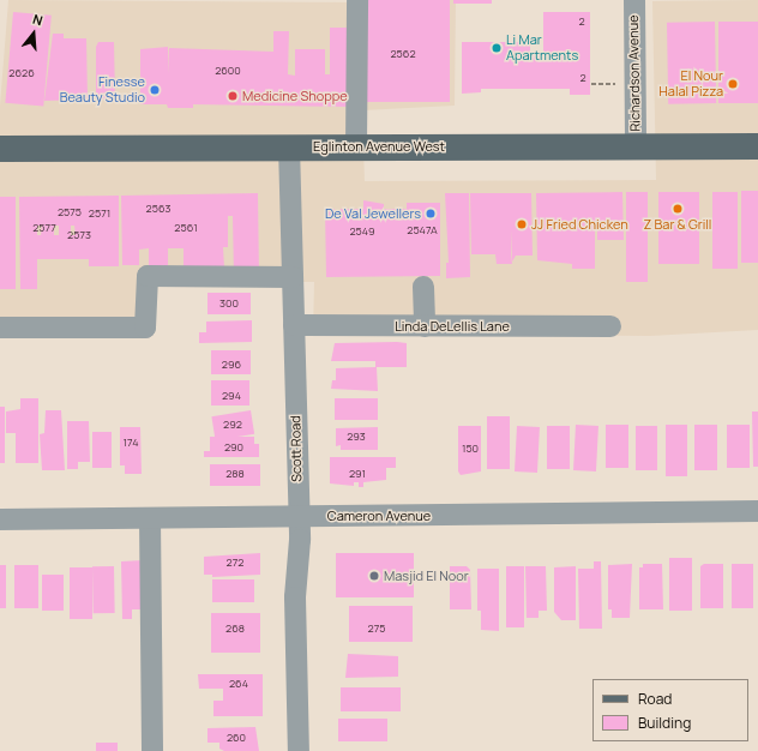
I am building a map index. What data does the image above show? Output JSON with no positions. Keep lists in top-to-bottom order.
{
  "streets": {
    "main road": ["Eglinton Avenue West"],
    "street": [
      "Richardson Avenue",
      "Linda DeLellis Lane",
      "Scott Road",
      "Cameron Avenue"
    ]
  },
  "crossings": [
    ["Richardson Avenue", "Eglinton Avenue West"],
    ["Eglinton Avenue West", "Scott Road"],
    ["Linda DeLellis Lane", "Scott Road"],
    ["Scott Road", "Cameron Avenue"]
  ],
  "places": [
    "Li Mar Apartments",
    "El Nour Halal Pizza",
    "Finesse Beauty Studio",
    "Medicine Shoppe",
    "Z Bar & Grill",
    "De Val Jewellers",
    "JJ Fried Chicken",
    "Masjid El Noor"
  ],
  "house_numbers": [
    "2",
    "2562",
    "2600",
    "2626",
    "2",
    "2563",
    "2575",
    "2571",
    "2577",
    "2561",
    "2547A",
    "2549",
    "2573",
    "300",
    "296",
    "294",
    "292",
    "293",
    "174",
    "290",
    "150",
    "288",
    "291",
    "272",
    "268",
    "275",
    "264",
    "260"
  ],
  "legend": ["Road", "Building"],
  "north": "top"
}
